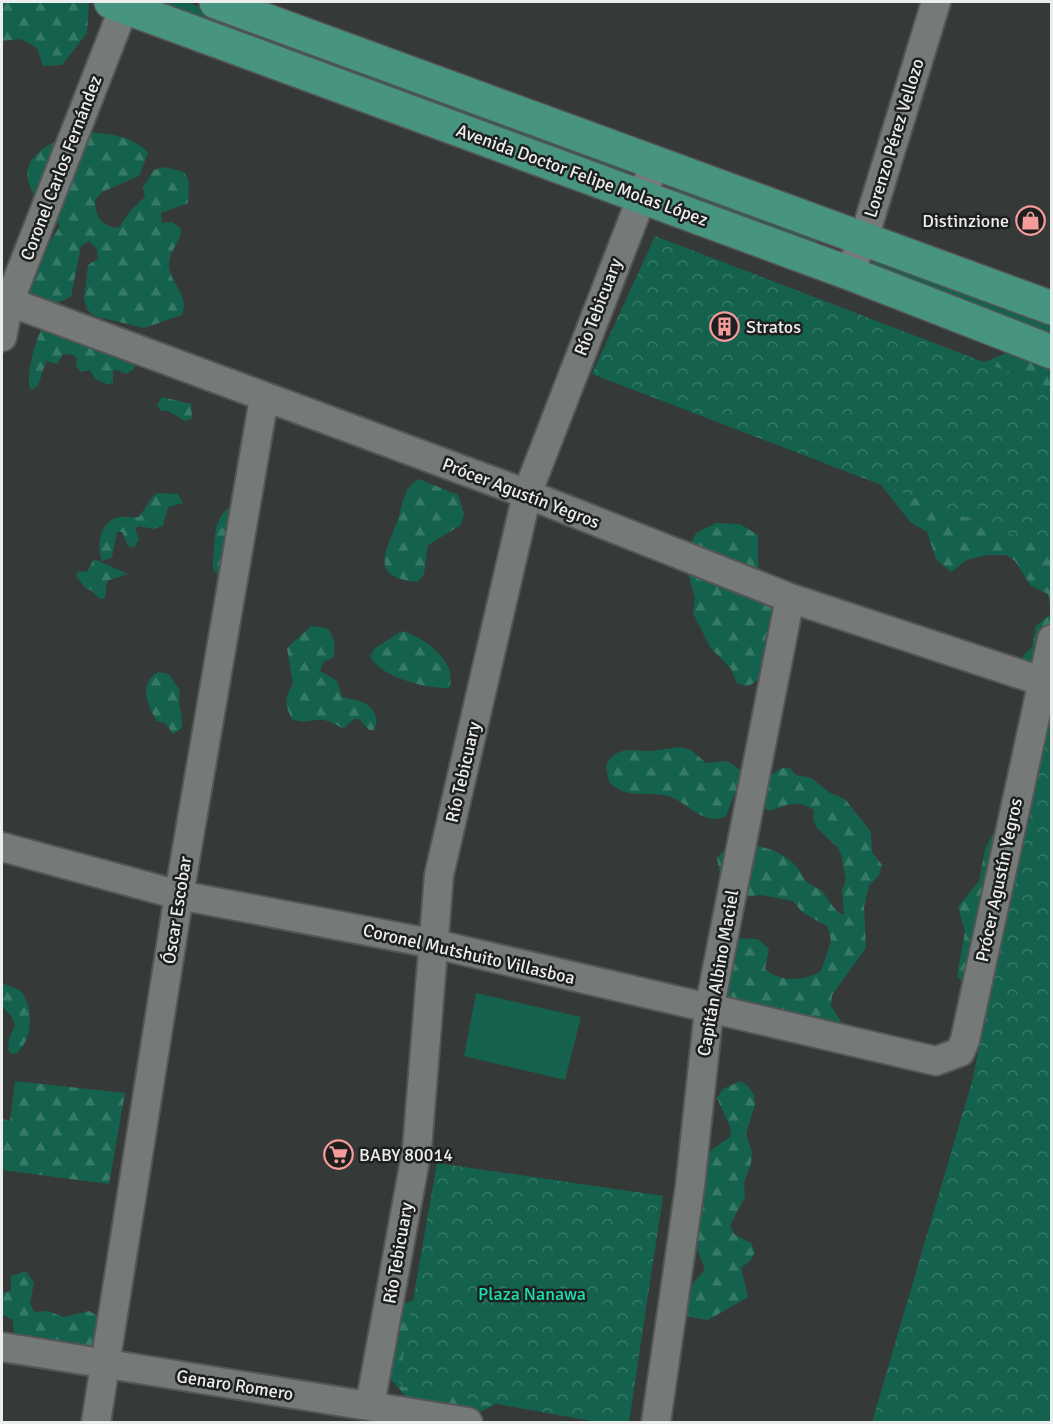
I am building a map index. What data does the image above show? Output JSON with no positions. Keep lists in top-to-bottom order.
{
  "streets": {
    "main road": ["Avenida Doctor Felipe Molas López"],
    "street": [
      "Lorenzo Pérez Vellozo",
      "Coronel Carlos Fernández",
      "Río Tebicuary",
      "Prócer Agustín Yegros",
      "Óscar Escobar",
      "Coronel Mutshuito Villasboa",
      "Capitán Albino Maciel",
      "Genaro Romero"
    ]
  },
  "crossings": [
    ["Lorenzo Pérez Vellozo", "Avenida Doctor Felipe Molas López"],
    ["Coronel Carlos Fernández", "Avenida Doctor Felipe Molas López"],
    ["Coronel Carlos Fernández", "Prócer Agustín Yegros"],
    ["Avenida Doctor Felipe Molas López", "Río Tebicuary"],
    ["Río Tebicuary", "Prócer Agustín Yegros"],
    ["Río Tebicuary", "Coronel Mutshuito Villasboa"],
    ["Río Tebicuary", "Genaro Romero"],
    ["Prócer Agustín Yegros", "Óscar Escobar"],
    ["Prócer Agustín Yegros", "Coronel Mutshuito Villasboa"],
    ["Prócer Agustín Yegros", "Capitán Albino Maciel"],
    ["Óscar Escobar", "Coronel Mutshuito Villasboa"],
    ["Óscar Escobar", "Genaro Romero"],
    ["Coronel Mutshuito Villasboa", "Capitán Albino Maciel"]
  ],
  "parks": ["Plaza Nanawa"],
  "places": {
    "shop": ["Distinzione"],
    "building": ["Stratos"],
    "supermarket": ["BABY 80014"]
  }
}
